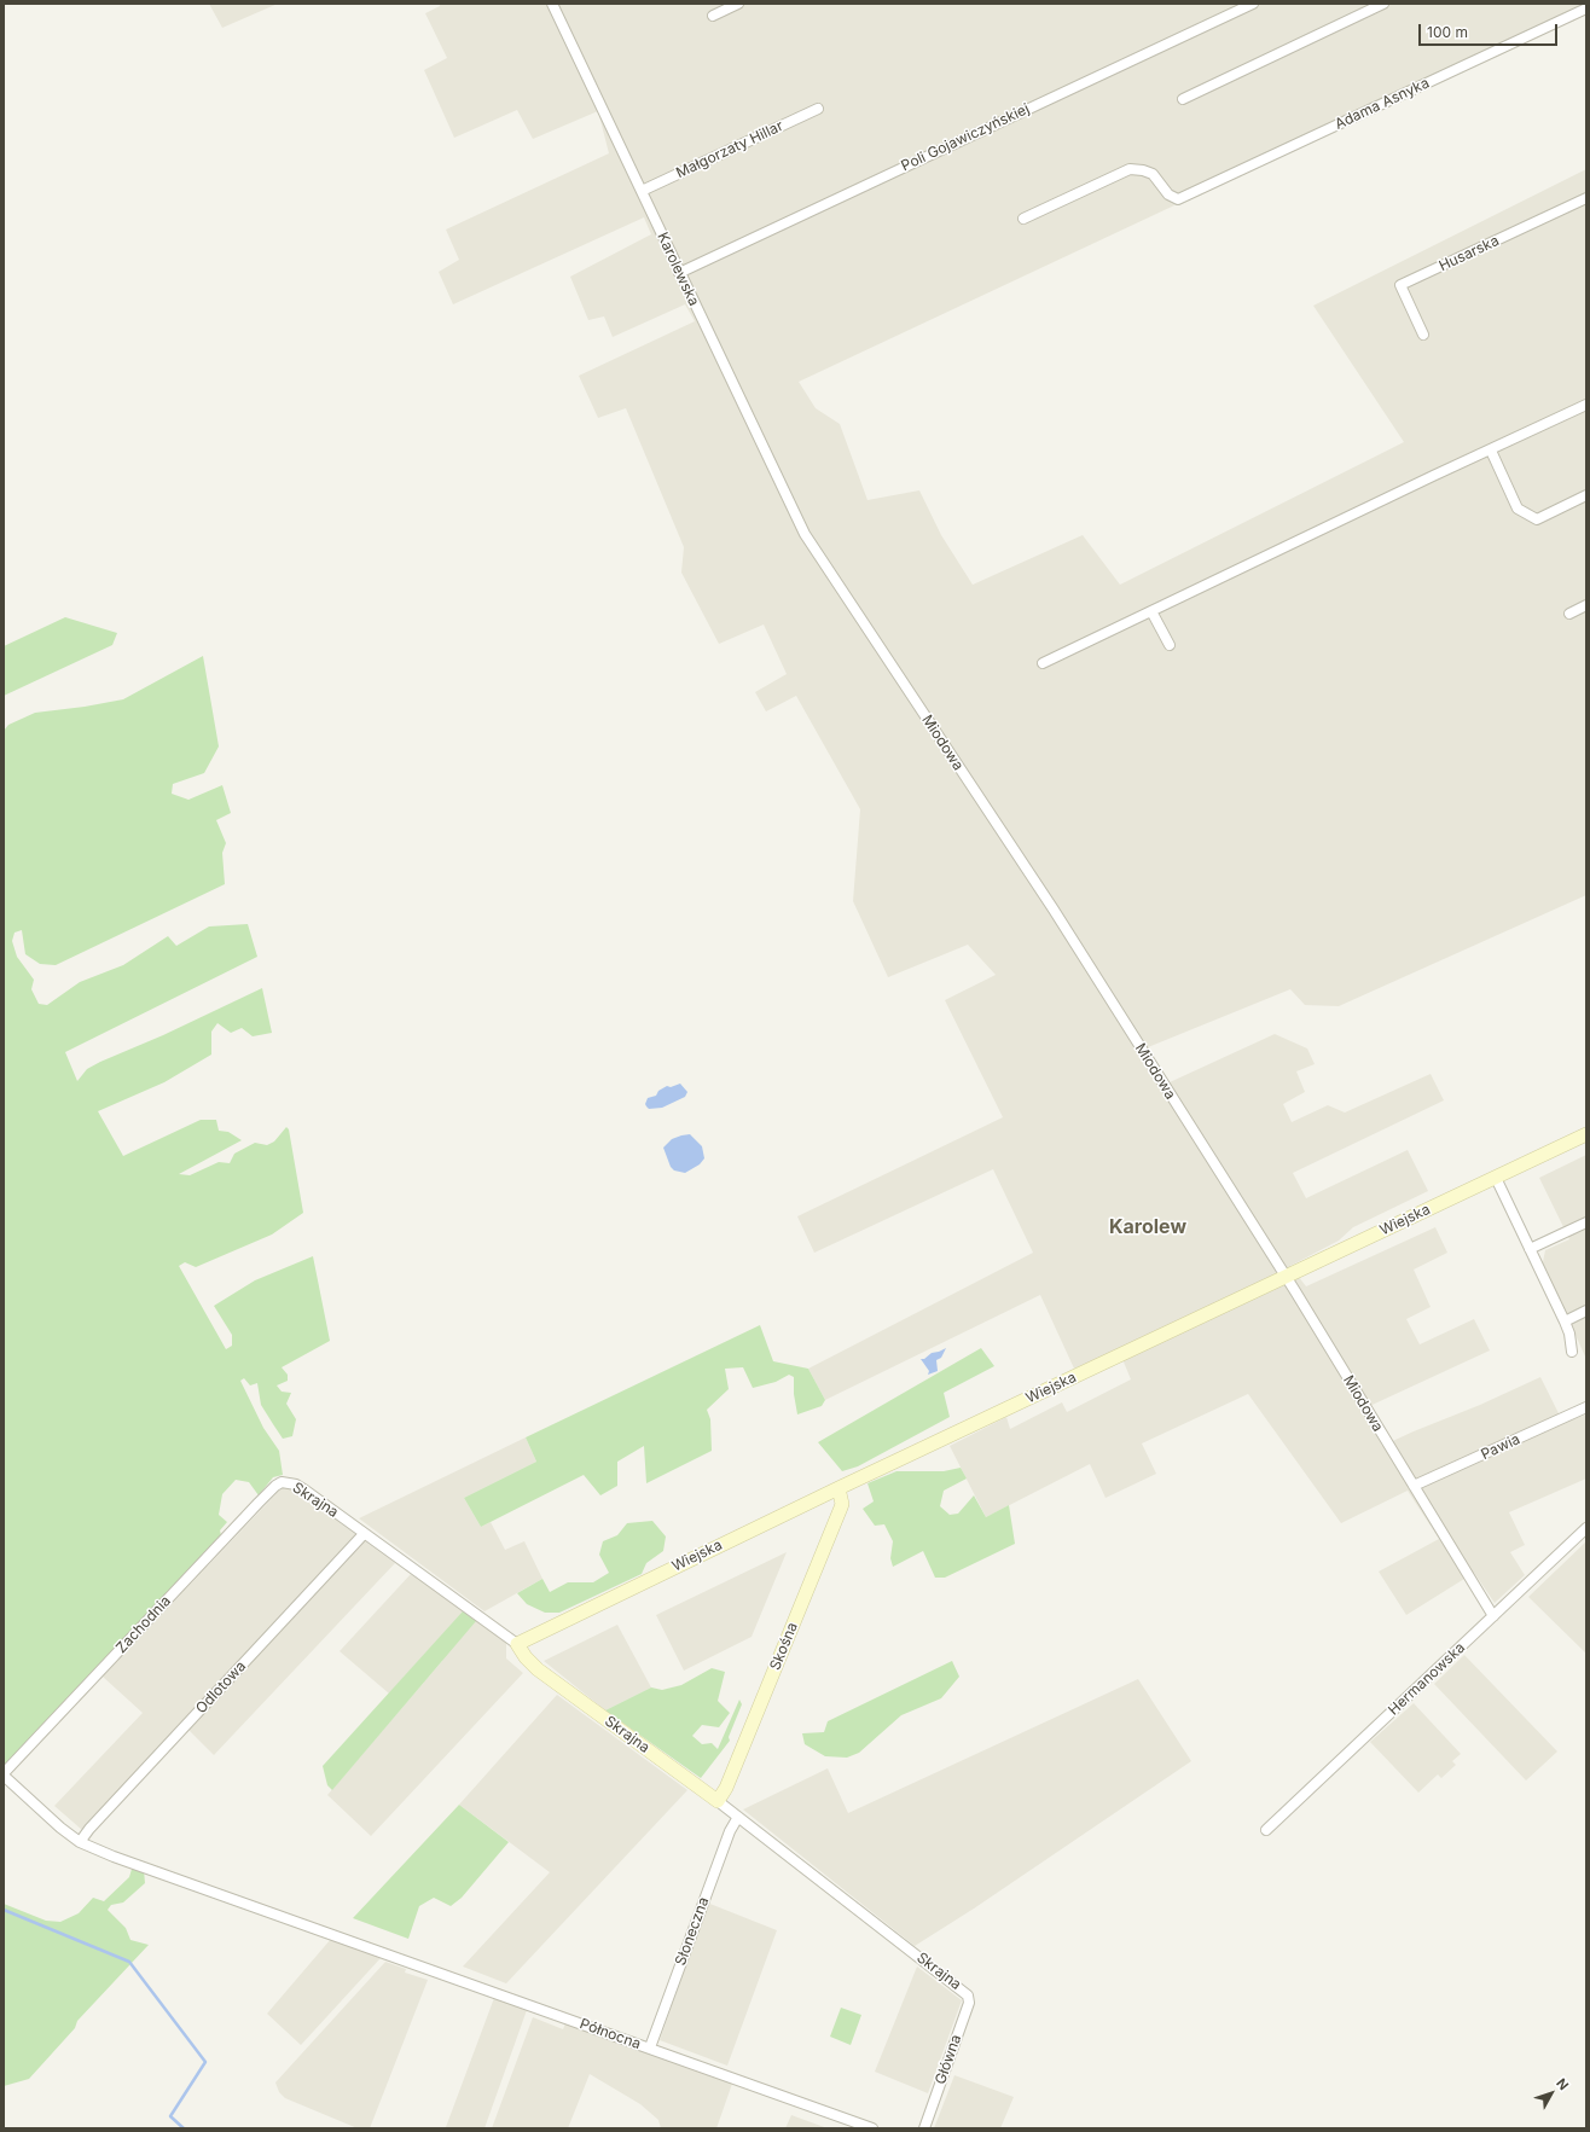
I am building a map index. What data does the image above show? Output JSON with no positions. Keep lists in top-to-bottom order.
{
  "streets": {
    "street": [
      "Adama Asnyka",
      "Poli Gojawiczyńskiej",
      "Małgorzaty Hillar",
      "Husarska",
      "Karolewska",
      "Miodowa",
      "Wiejska",
      "Pawia",
      "Skrajna",
      "Zachodnia",
      "Skośna",
      "Hermanowska",
      "Odlotowa",
      "Słoneczna",
      "Północna",
      "Główna"
    ]
  },
  "crossings": [
    ["Poli Gojawiczyńskiej", "Karolewska"],
    ["Małgorzaty Hillar", "Karolewska"],
    ["Karolewska", "Miodowa"],
    ["Miodowa", "Wiejska"],
    ["Miodowa", "Pawia"],
    ["Miodowa", "Hermanowska"],
    ["Wiejska", "Skrajna"],
    ["Wiejska", "Skośna"],
    ["Skrajna", "Zachodnia"],
    ["Skrajna", "Skośna"],
    ["Skrajna", "Odlotowa"],
    ["Skrajna", "Słoneczna"],
    ["Skrajna", "Główna"],
    ["Zachodnia", "Północna"],
    ["Odlotowa", "Północna"],
    ["Słoneczna", "Północna"]
  ],
  "districts": ["Karolew"],
  "scale_bar": "100 m",
  "north": "top right"
}
